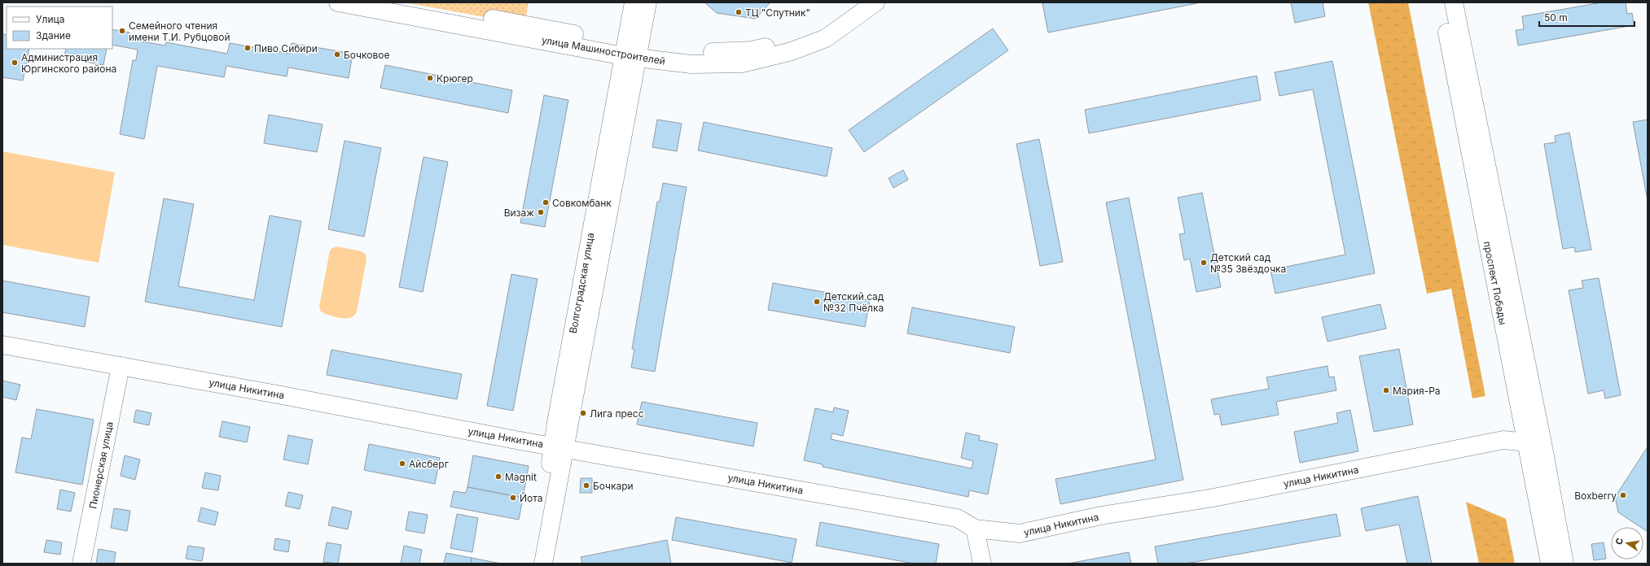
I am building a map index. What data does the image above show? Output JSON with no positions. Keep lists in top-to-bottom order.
{
  "streets": {
    "main road": [
      "улица Машиностроителей",
      "Волгоградская улица",
      "проспект Победы",
      "улица Никитина",
      "Пионерская улица"
    ]
  },
  "crossings": [
    ["улица Машиностроителей", "Волгоградская улица"],
    ["Волгоградская улица", "улица Никитина"],
    ["проспект Победы", "улица Никитина"],
    ["улица Никитина", "Пионерская улица"]
  ],
  "places": [
    "ТЦ \"Спутник\"",
    "Семейного чтения имени Т.И. Рубцовой",
    "Пиво Сибири",
    "Бочковое",
    "Администрация Юргинского района",
    "Крюгер",
    "Совкомбанк",
    "Визаж",
    "Детский сад №35 Звёздочка",
    "Детский сад №32 Пчёлка",
    "Мария-Ра",
    "Лига пресс",
    "Айсберг",
    "Magnit",
    "Бочкари",
    "Boxberry",
    "Йота"
  ],
  "legend": ["Улица", "Здание"],
  "scale_bar": "50 m",
  "north": "left"
}
